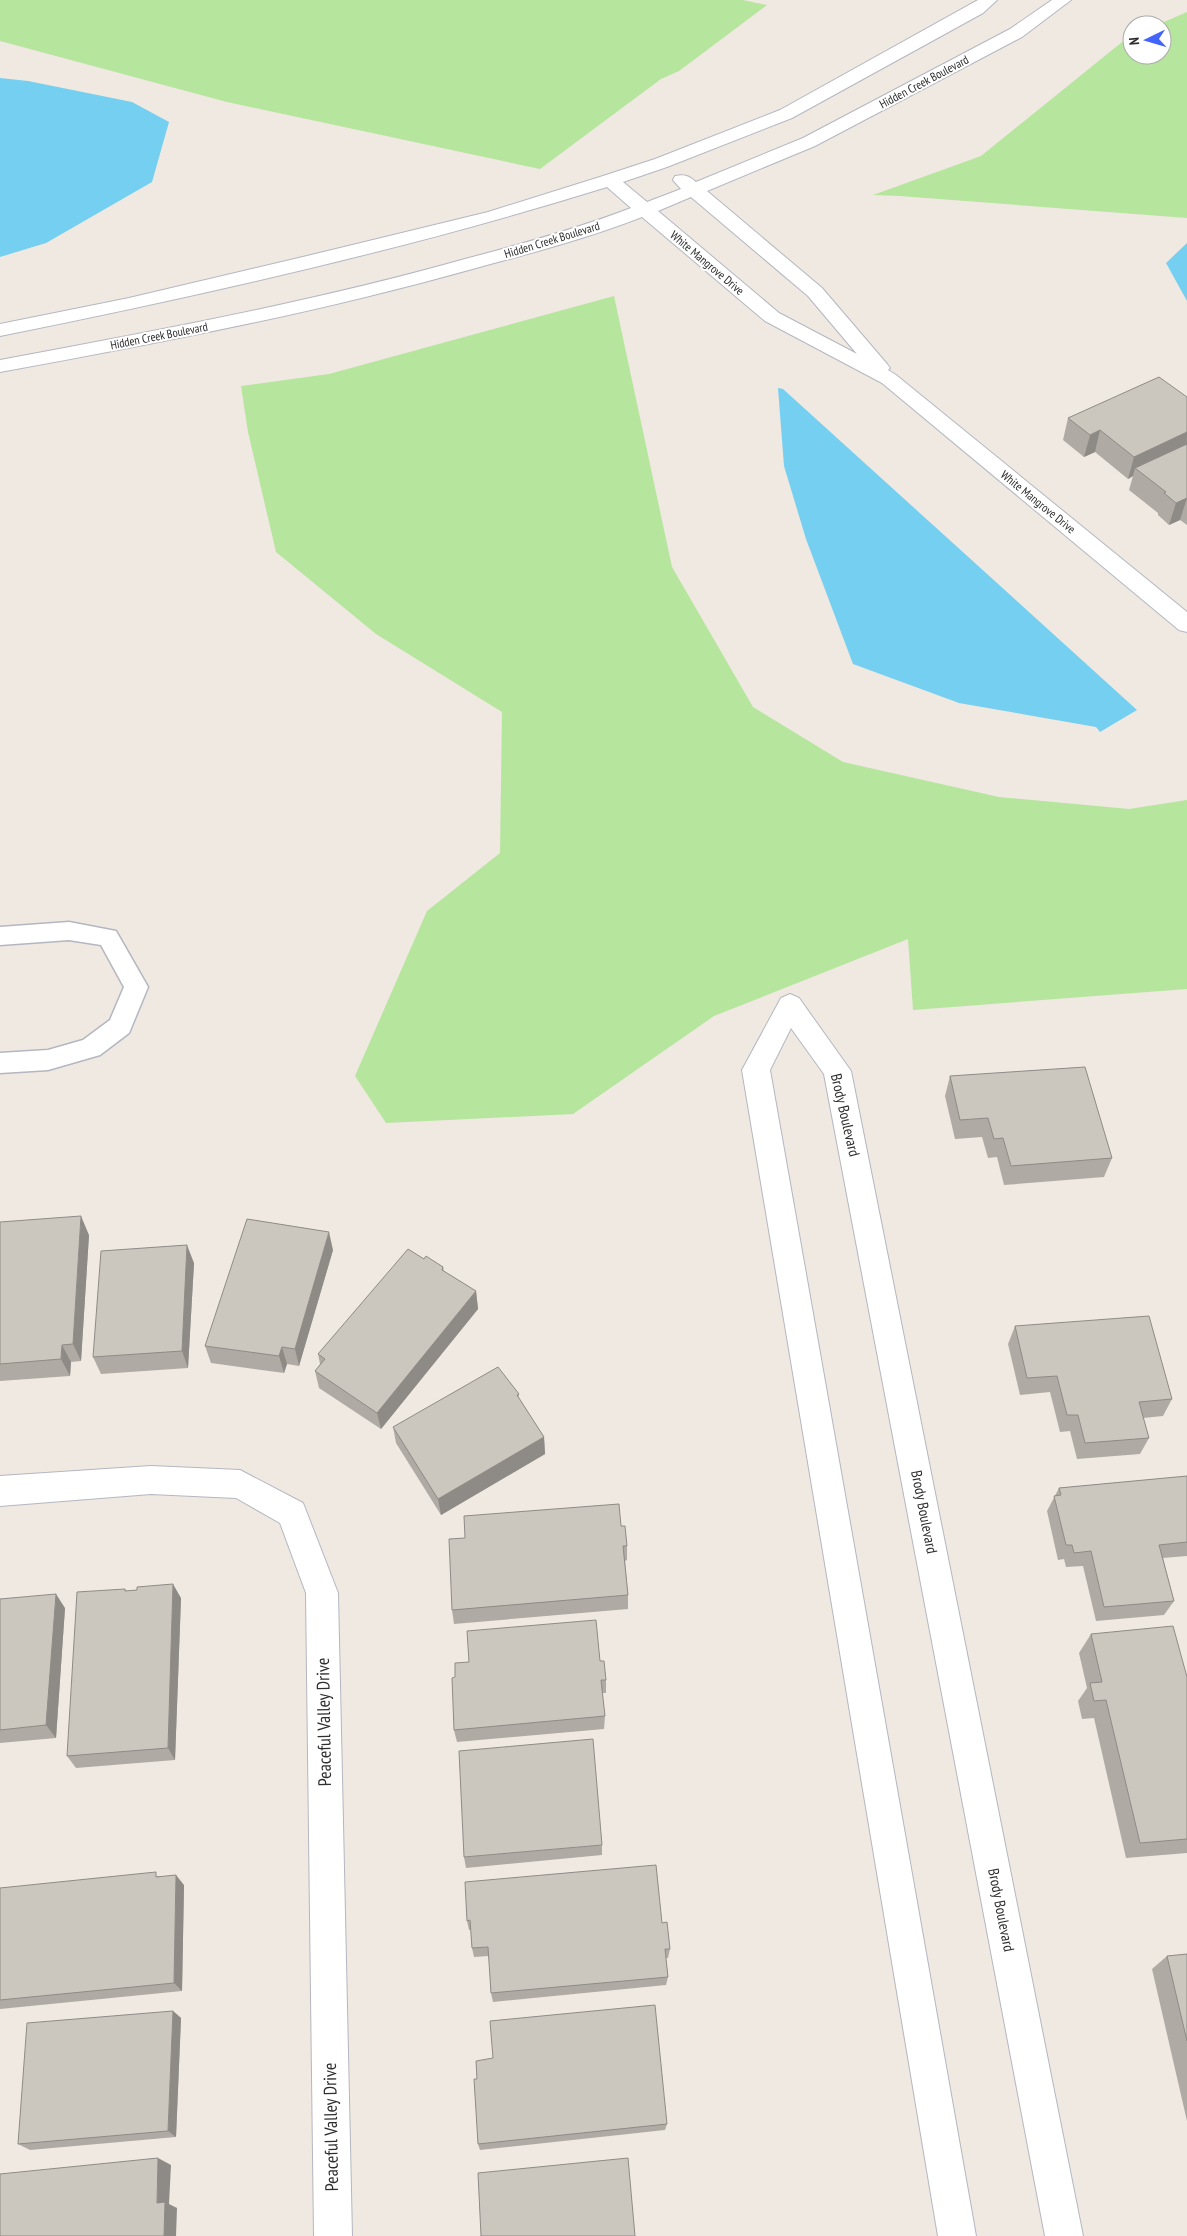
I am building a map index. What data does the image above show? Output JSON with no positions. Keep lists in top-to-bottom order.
{
  "streets": {
    "street": [
      "Hidden Creek Boulevard",
      "White Mangrove Drive",
      "Brody Boulevard",
      "Peaceful Valley Drive"
    ]
  },
  "crossings": [
    ["Hidden Creek Boulevard", "White Mangrove Drive"]
  ],
  "north": "left"
}
